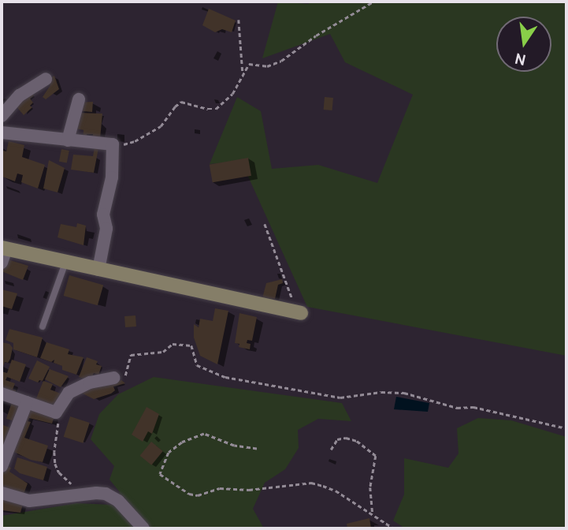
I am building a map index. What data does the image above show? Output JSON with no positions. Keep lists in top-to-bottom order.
{
  "north": "bottom"
}
